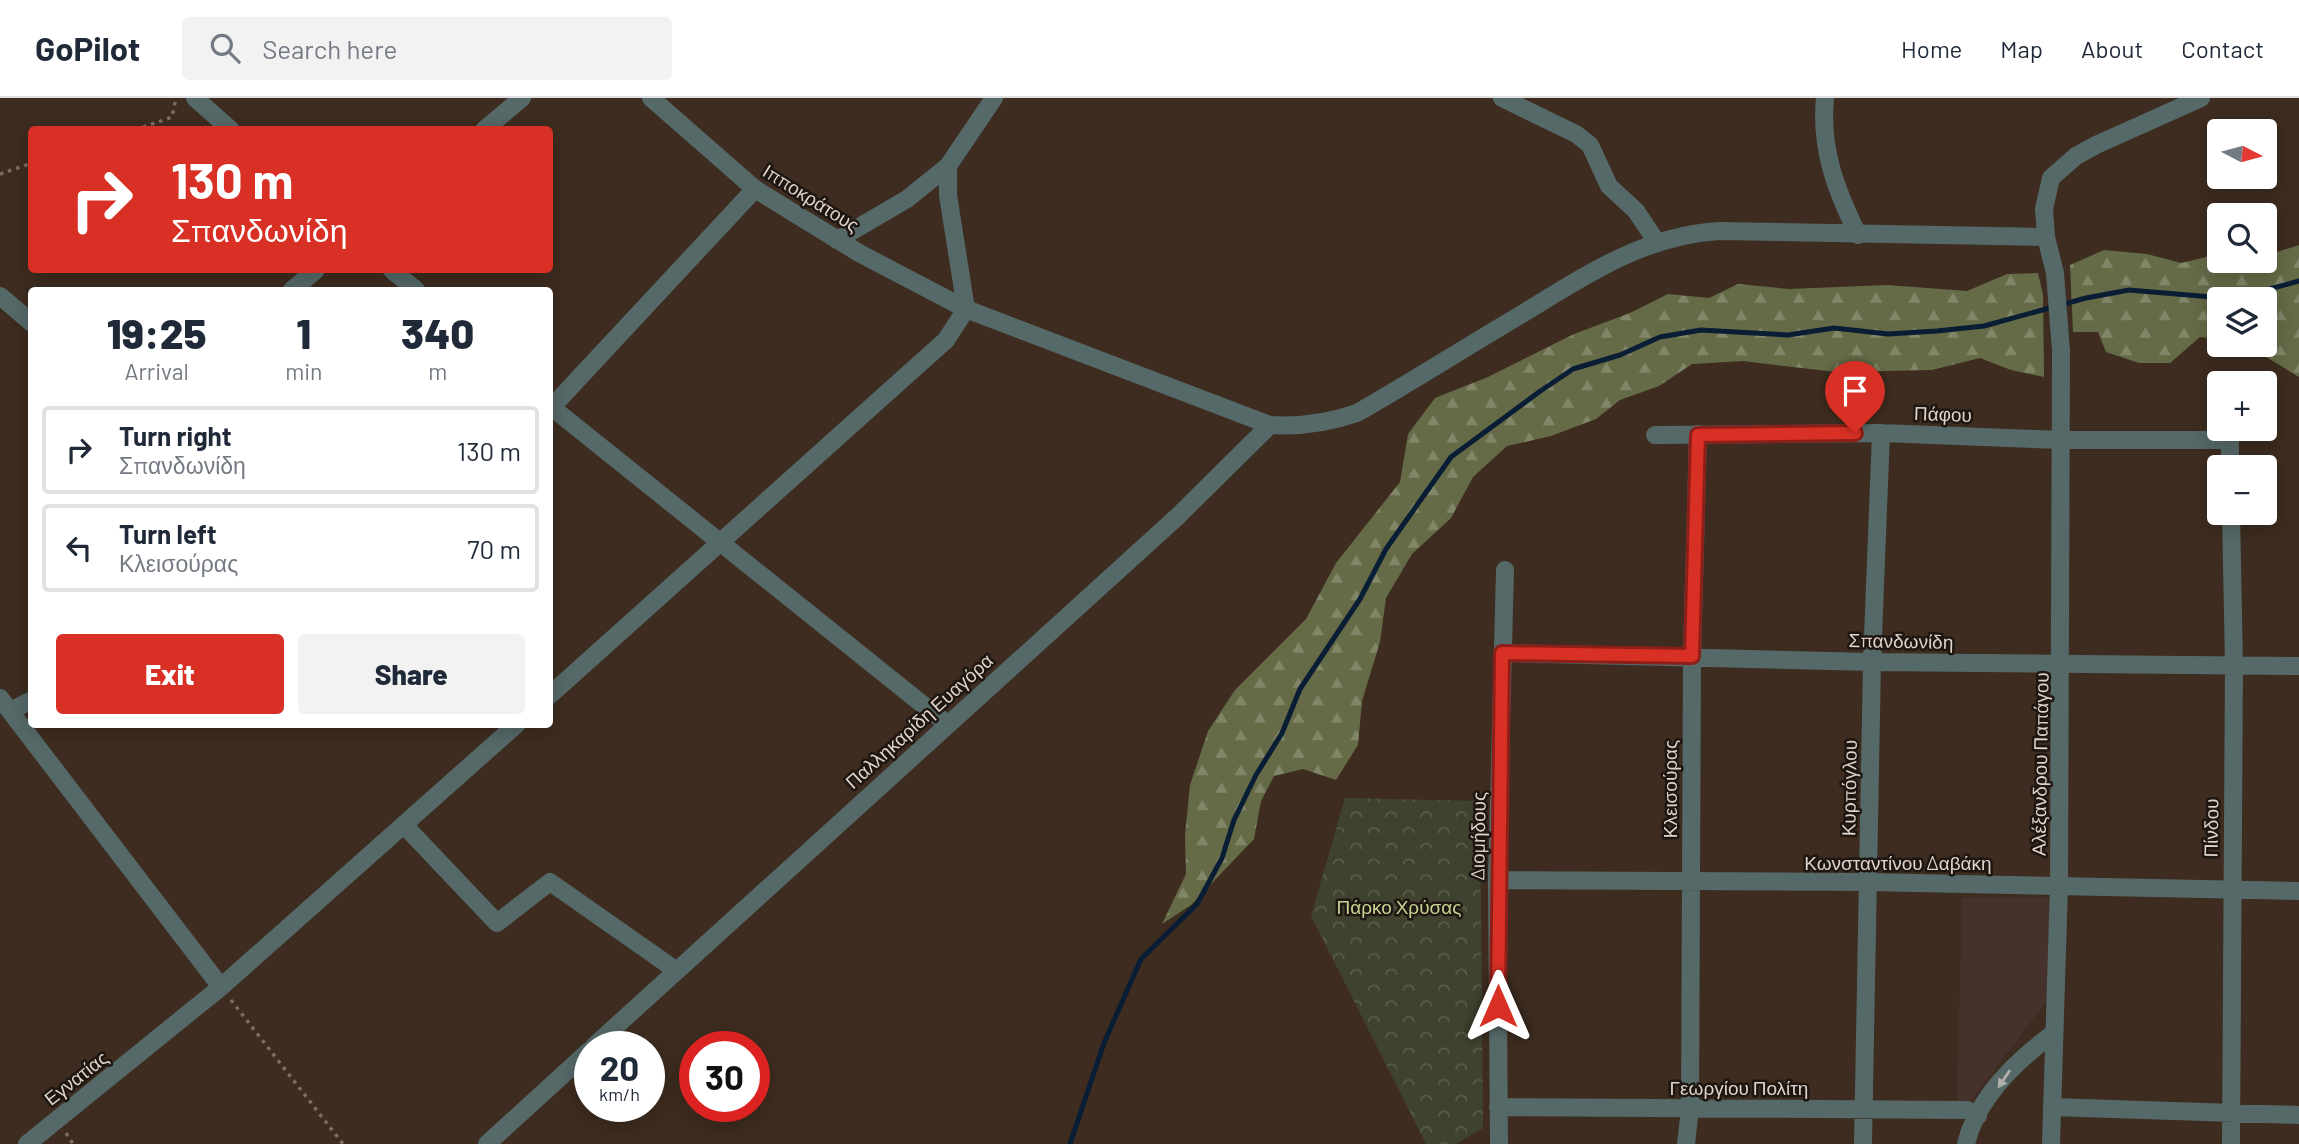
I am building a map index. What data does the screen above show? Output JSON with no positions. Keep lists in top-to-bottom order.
{
  "streets": {
    "street": [
      "Ιπποκράτους",
      "Πάφου",
      "Σπανδωνίδη",
      "Παλληκαρίδη Ευαγόρα",
      "Αλέξανδρου Παπάγου",
      "Κυρπόγλου",
      "Κλεισούρας",
      "Πίνδου",
      "Διομήδους",
      "Κωνσταντίνου Δαβάκη",
      "Εγνατίας",
      "Γεωργίου Πολίτη"
    ]
  },
  "crossings": [
    ["Ιπποκράτους", "Παλληκαρίδη Ευαγόρα"],
    ["Πάφου", "Αλέξανδρου Παπάγου"],
    ["Πάφου", "Κυρπόγλου"],
    ["Πάφου", "Κλεισούρας"],
    ["Σπανδωνίδη", "Αλέξανδρου Παπάγου"],
    ["Σπανδωνίδη", "Κυρπόγλου"],
    ["Σπανδωνίδη", "Κλεισούρας"],
    ["Σπανδωνίδη", "Πίνδου"],
    ["Σπανδωνίδη", "Διομήδους"],
    ["Αλέξανδρου Παπάγου", "Κωνσταντίνου Δαβάκη"],
    ["Κυρπόγλου", "Κωνσταντίνου Δαβάκη"],
    ["Κυρπόγλου", "Γεωργίου Πολίτη"],
    ["Κλεισούρας", "Κωνσταντίνου Δαβάκη"],
    ["Κλεισούρας", "Γεωργίου Πολίτη"],
    ["Πίνδου", "Κωνσταντίνου Δαβάκη"],
    ["Διομήδους", "Κωνσταντίνου Δαβάκη"],
    ["Διομήδους", "Γεωργίου Πολίτη"]
  ],
  "parks": ["Πάρκο Χρύσας"],
  "north": "right",
  "page": {
    "header": "GoPilot",
    "search": "Search here",
    "nav": [
      "Home",
      "Map",
      "About",
      "Contact"
    ],
    "map_buttons": ["+", "−"],
    "turn": ["130 m", "Σπανδωνίδη"],
    "eta": [
      "19:25",
      "Arrival",
      "1",
      "min",
      "340",
      "m"
    ],
    "list": [
      {
        "name": "Turn right",
        "note": "Σπανδωνίδη",
        "value": "130 m"
      },
      {
        "name": "Turn left",
        "note": "Κλεισούρας",
        "value": "70 m"
      }
    ],
    "buttons": ["Exit", "Share"],
    "speed": "20 km/h",
    "limit": "30"
  }
}
